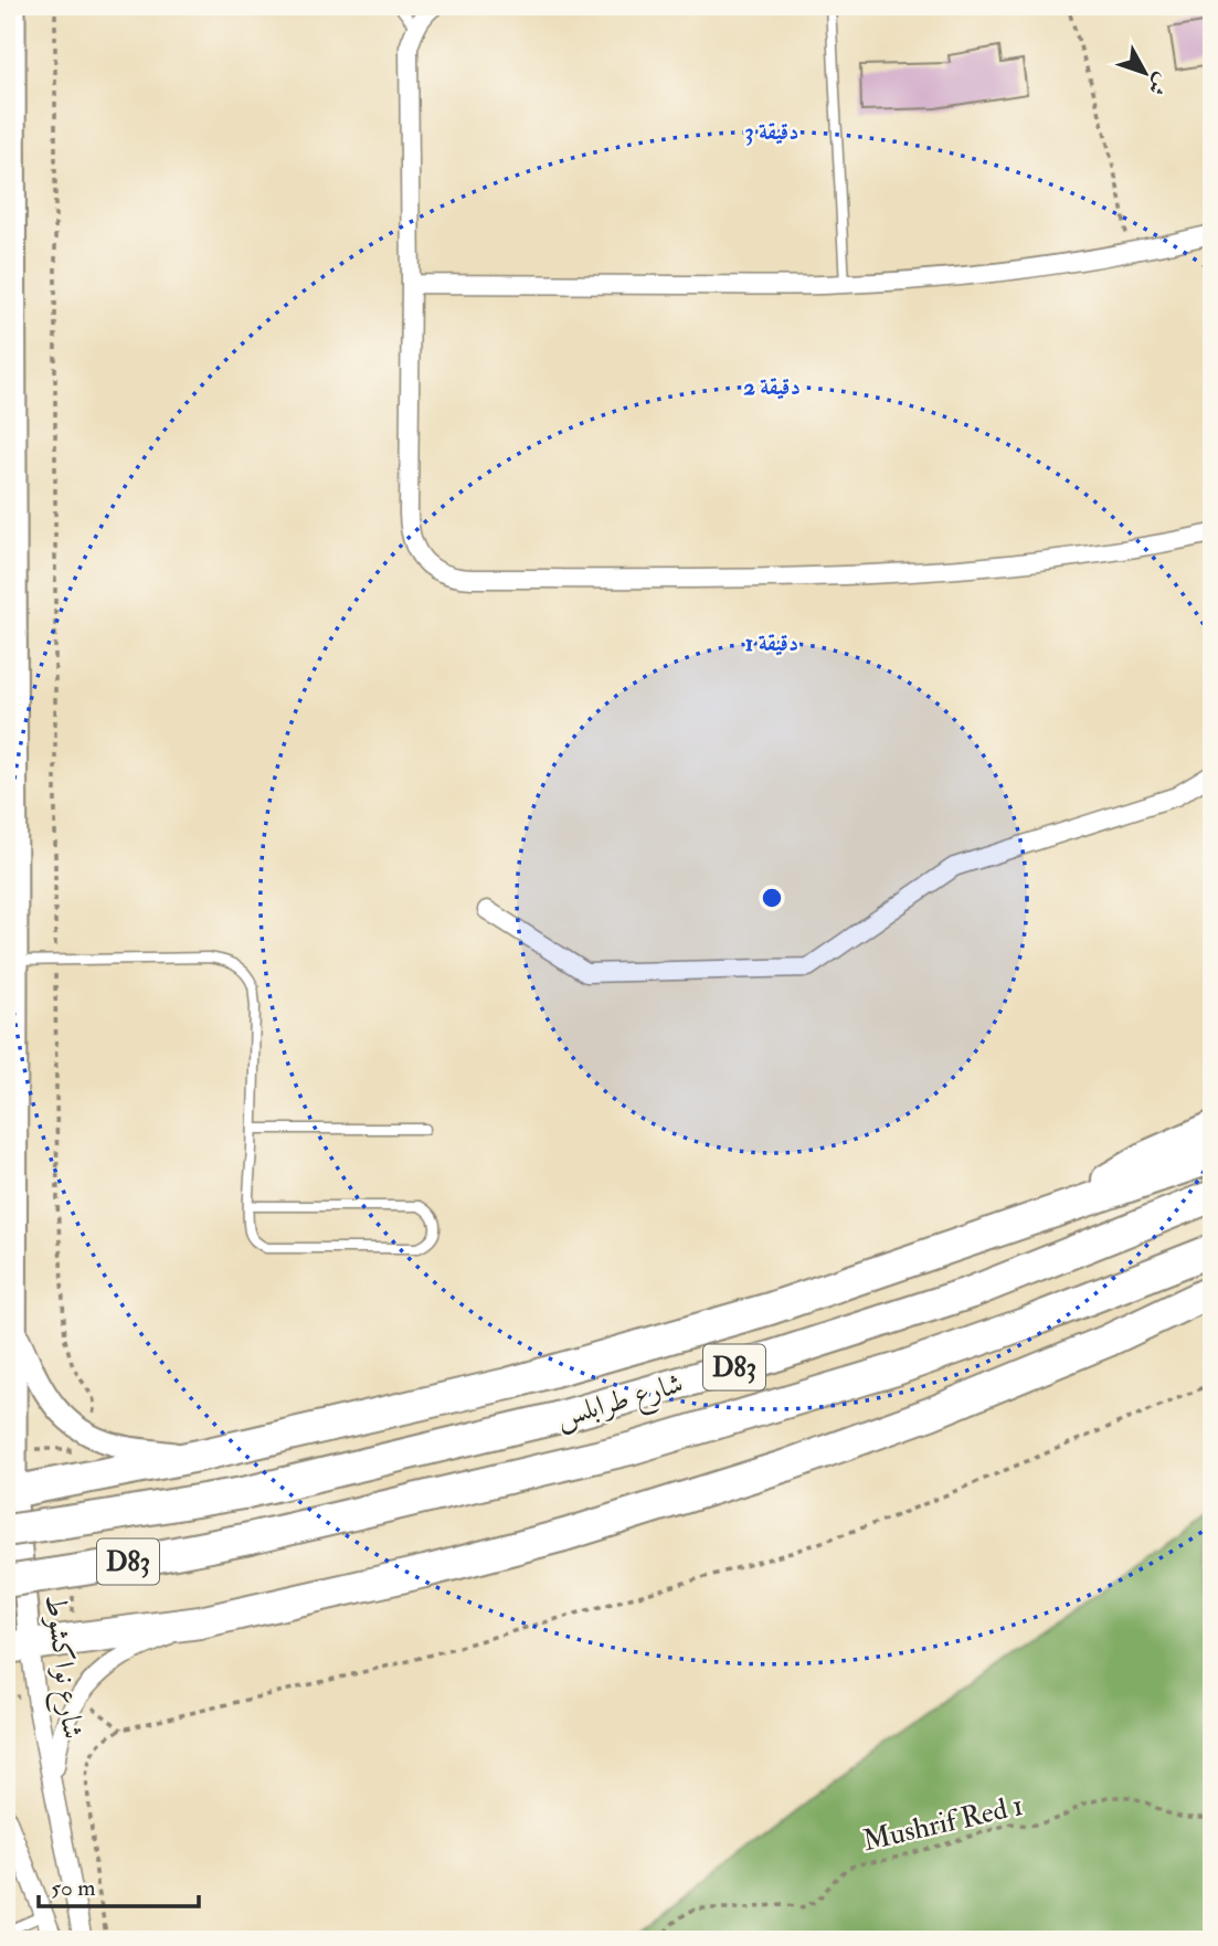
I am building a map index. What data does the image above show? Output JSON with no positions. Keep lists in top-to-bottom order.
{
  "streets": {
    "highway": ["D83", "شارع طرابلس"],
    "street": ["شارع نواكشوط"],
    "path": ["Mushrif Red 1"]
  },
  "scale_bar": "50 m",
  "north": "bottom right",
  "rings": ["3 دقيقة", "2 دقيقة", "1 دقيقة"]
}
